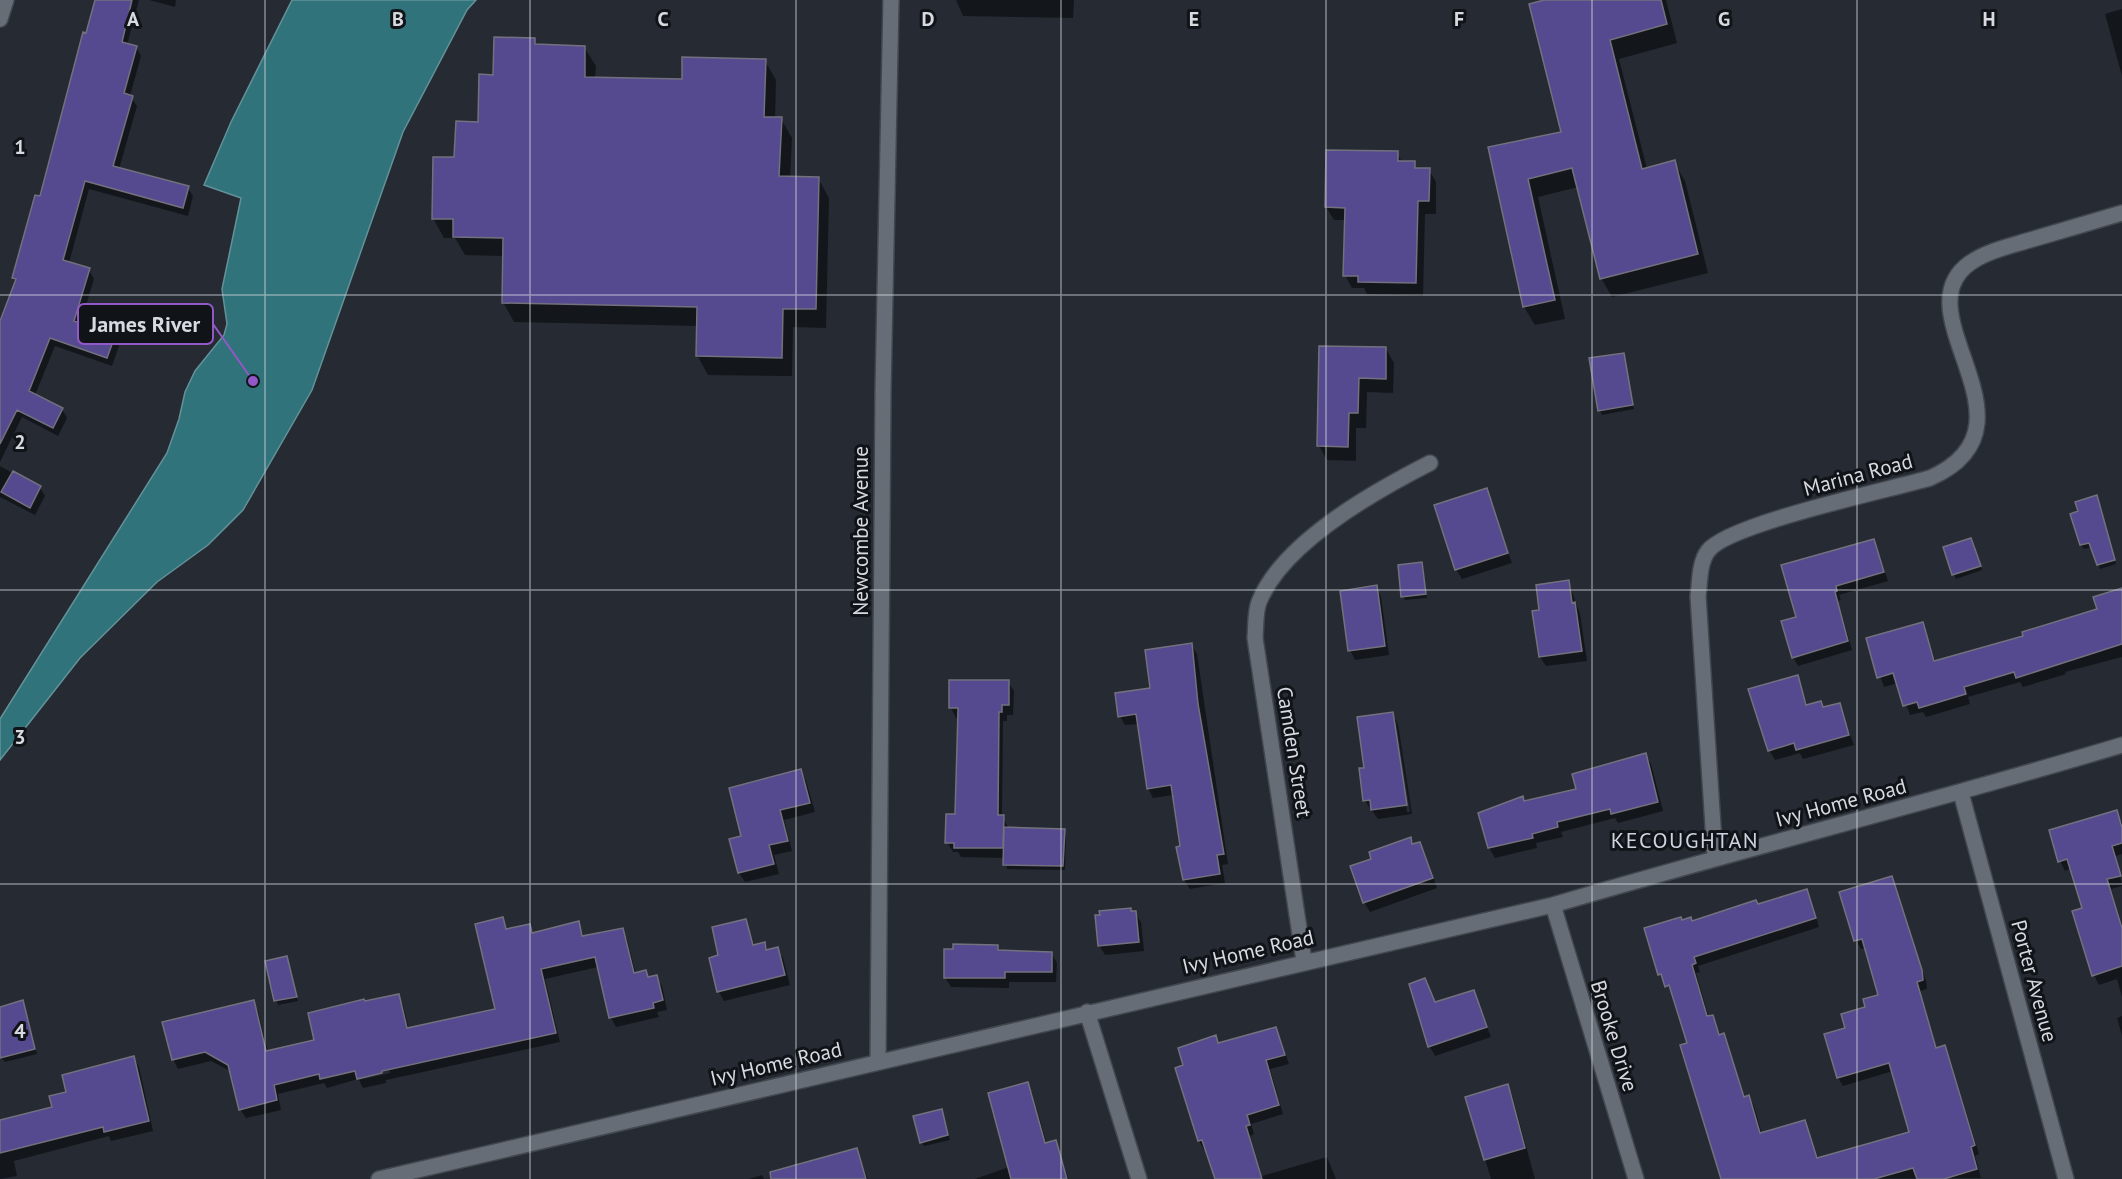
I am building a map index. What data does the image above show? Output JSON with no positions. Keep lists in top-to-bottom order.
{
  "streets": {
    "street": [
      "Marina Road",
      "Newcombe Avenue",
      "Camden Street",
      "Ivy Home Road",
      "Porter Avenue",
      "Brooke Drive"
    ]
  },
  "crossings": [
    ["Marina Road", "Ivy Home Road"],
    ["Newcombe Avenue", "Ivy Home Road"],
    ["Camden Street", "Ivy Home Road"],
    ["Ivy Home Road", "Porter Avenue"],
    ["Ivy Home Road", "Brooke Drive"]
  ],
  "districts": ["KECOUGHTAN"],
  "places": ["James River"],
  "grid": {
    "columns": [
      "A",
      "B",
      "C",
      "D",
      "E",
      "F",
      "G",
      "H"
    ],
    "rows": [
      "1",
      "2",
      "3",
      "4"
    ]
  }
}
